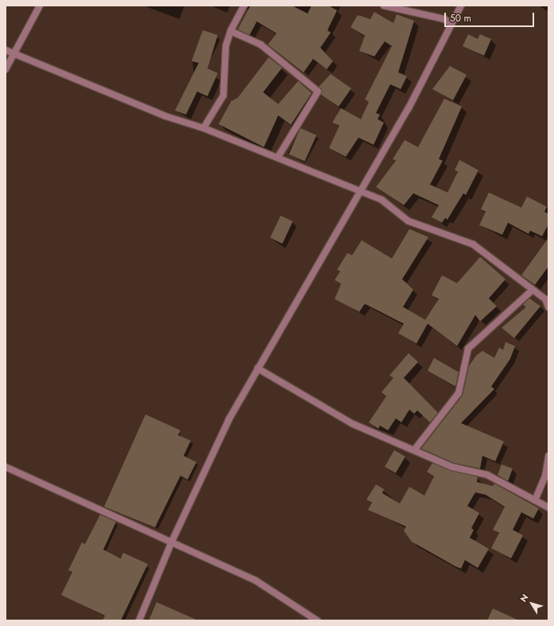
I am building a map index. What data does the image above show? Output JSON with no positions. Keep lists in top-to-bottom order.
{
  "scale_bar": "50 m",
  "north": "top left"
}
